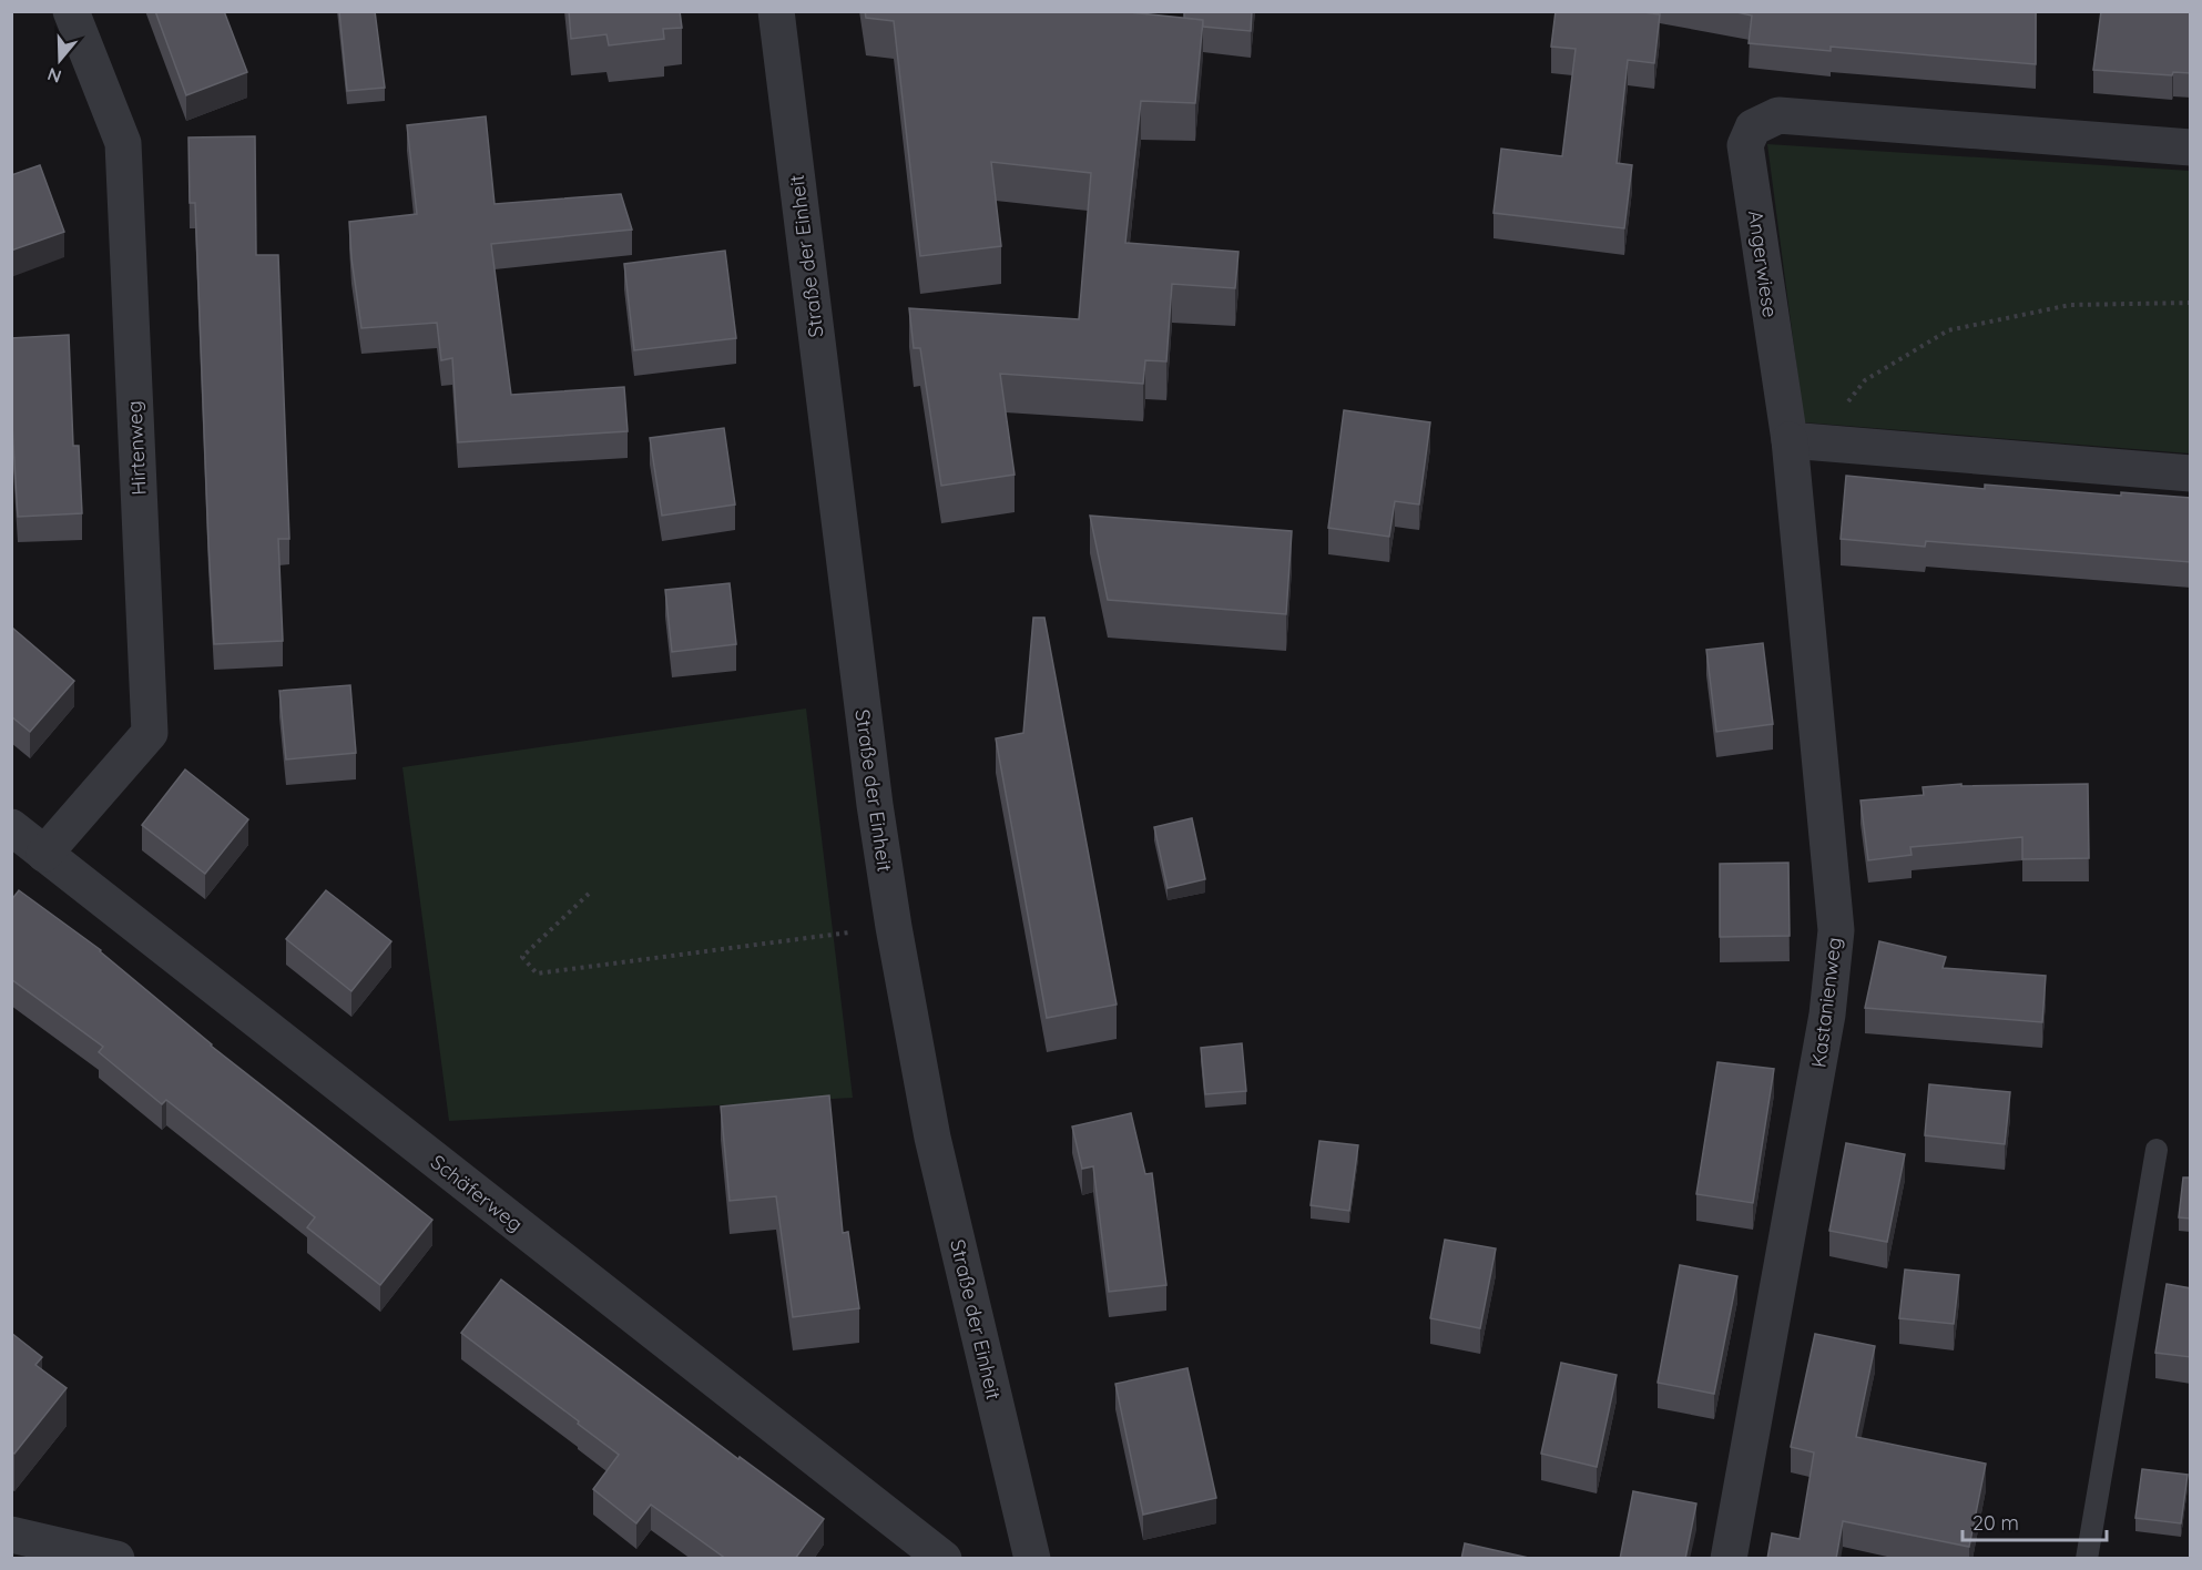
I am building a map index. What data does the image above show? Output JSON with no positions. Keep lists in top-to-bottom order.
{
  "streets": {
    "street": [
      "Straße der Einheit",
      "Angerwiese",
      "Hirtenweg",
      "Kastanienweg",
      "Schäferweg"
    ]
  },
  "crossings": [
    ["Angerwiese", "Kastanienweg"],
    ["Hirtenweg", "Schäferweg"]
  ],
  "scale_bar": "20 m",
  "north": "bottom"
}
